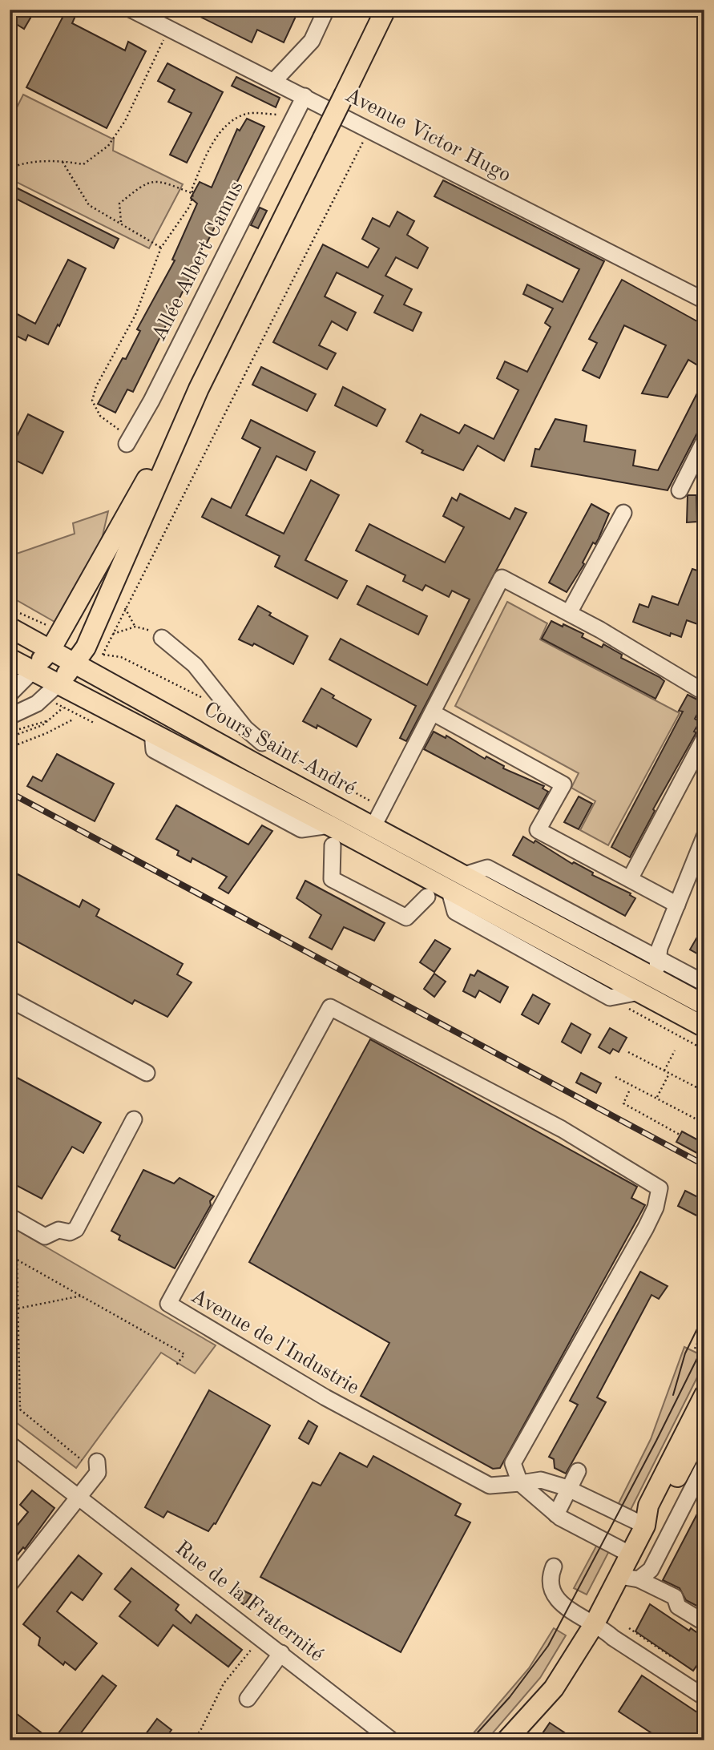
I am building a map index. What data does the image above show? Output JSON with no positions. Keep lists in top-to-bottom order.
{
  "streets": {
    "main road": ["Cours Saint-André"],
    "street": [
      "Avenue Victor Hugo",
      "Allée Albert Camus",
      "Avenue de l'Industrie",
      "Rue de la Fraternité"
    ]
  },
  "crossings": [
    ["Avenue Victor Hugo", "Allée Albert Camus"]
  ]
}
